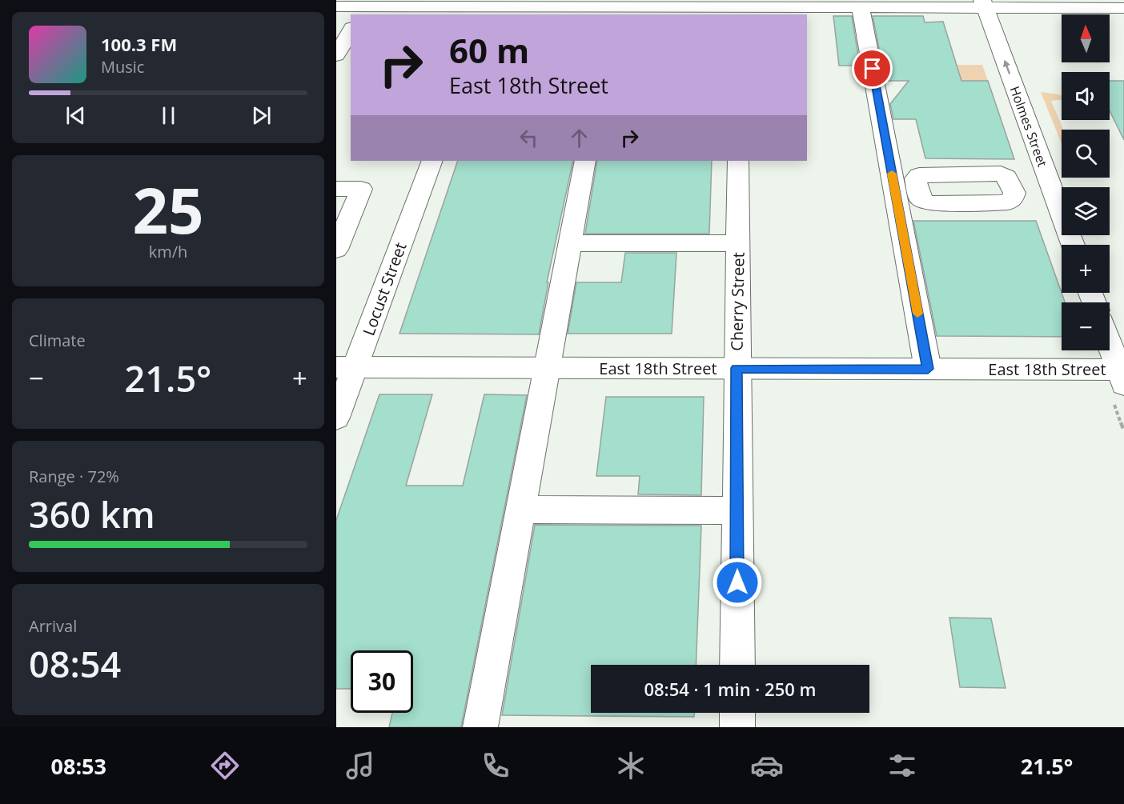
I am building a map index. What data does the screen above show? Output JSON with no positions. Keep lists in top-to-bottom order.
{
  "streets": {
    "street": [
      "Holmes Street",
      "Locust Street",
      "Cherry Street",
      "East 18th Street"
    ]
  },
  "crossings": [
    ["Locust Street", "East 18th Street"],
    ["Cherry Street", "East 18th Street"]
  ],
  "north": "top",
  "page": {
    "map_buttons": ["+", "−"],
    "turn": ["60 m", "East 18th Street"],
    "song": ["100.3 FM", "Music"],
    "tile": [
      ["25", "km/h"],
      "Climate",
      ["Range · 72%", "360 km"],
      ["Arrival", "08:54"]
    ],
    "heat": ["−", "21.5°", "+"],
    "limit": "30",
    "trip": "08:54 · 1 min · 250 m",
    "tabs": ["08:53", "21.5°"]
  }
}
